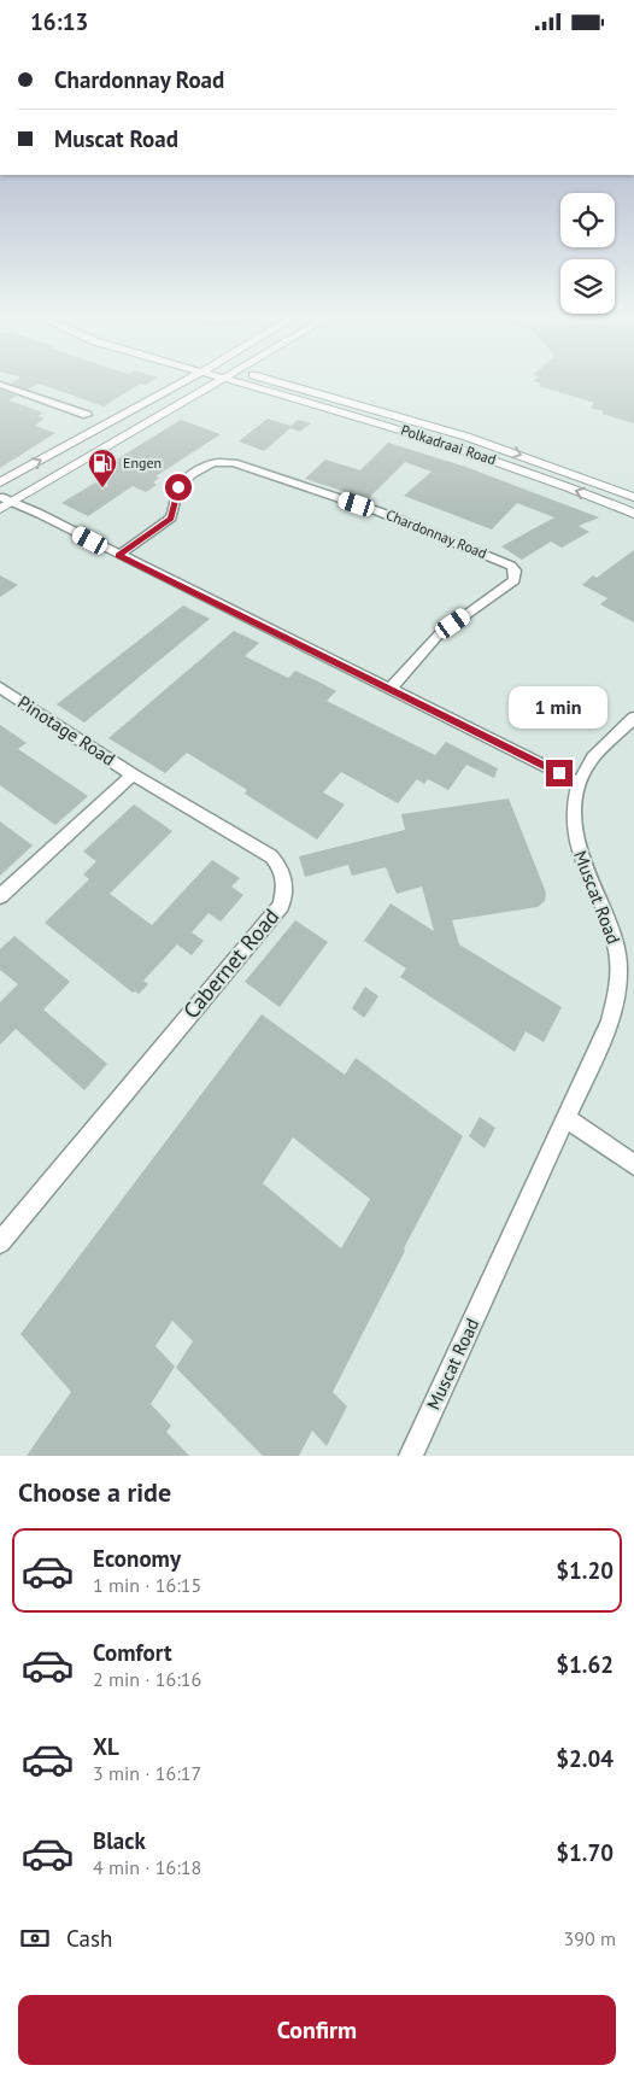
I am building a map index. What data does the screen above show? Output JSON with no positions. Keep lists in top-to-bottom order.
{
  "streets": {
    "main road": ["Polkadraai Road"],
    "street": [
      "Chardonnay Road",
      "Pinotage Road",
      "Muscat Road",
      "Cabernet Road"
    ]
  },
  "crossings": [
    ["Pinotage Road", "Cabernet Road"]
  ],
  "places": {
    "fuel station": ["Engen"]
  },
  "page": {
    "status": "16:13",
    "banner": ["Chardonnay Road", "Muscat Road"],
    "bubble": "1 min",
    "heading": "Choose a ride",
    "list": [
      {
        "name": "Economy",
        "note": "1 min · 16:15",
        "value": "$1.20"
      },
      {
        "name": "Comfort",
        "note": "2 min · 16:16",
        "value": "$1.62"
      },
      {
        "name": "XL",
        "note": "3 min · 16:17",
        "value": "$2.04"
      },
      {
        "name": "Black",
        "note": "4 min · 16:18",
        "value": "$1.70"
      }
    ],
    "pay": ["Cash", "390 m"],
    "buttons": "Confirm"
  }
}
